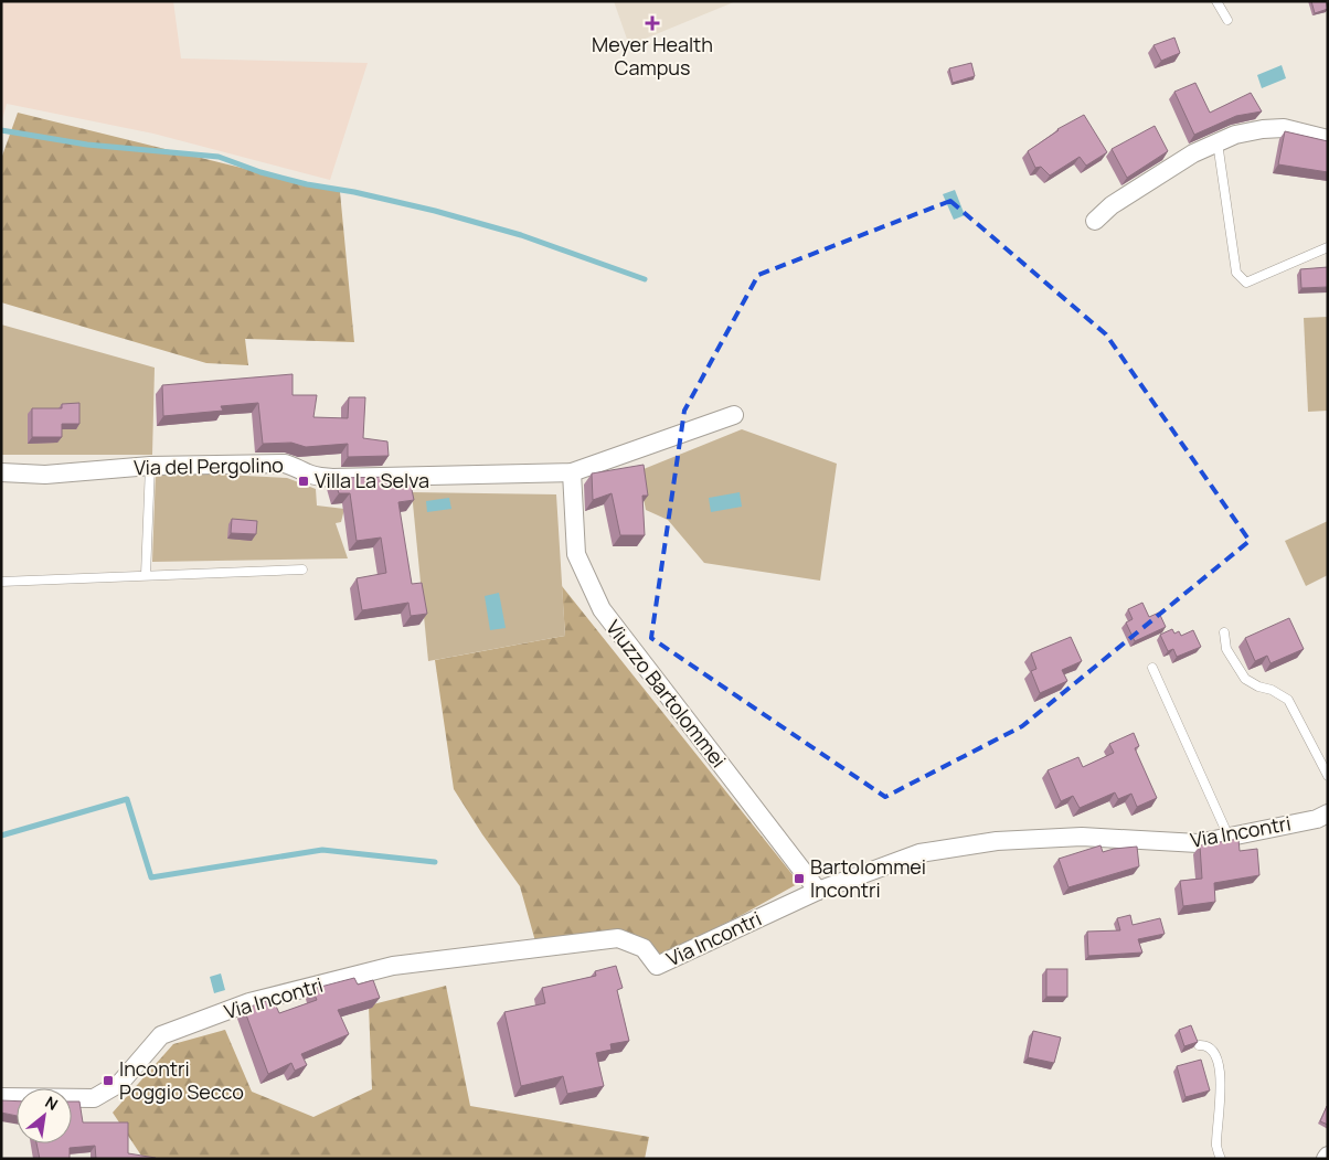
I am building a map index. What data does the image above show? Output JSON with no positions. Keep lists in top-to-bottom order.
{
  "streets": {
    "street": ["Via del Pergolino", "Viuzzo Bartolommei", "Via Incontri"]
  },
  "crossings": [
    ["Via del Pergolino", "Viuzzo Bartolommei"],
    ["Viuzzo Bartolommei", "Via Incontri"]
  ],
  "places": {
    "health": ["Meyer Health Campus"],
    "transit": ["Villa La Selva", "Bartolommei Incontri", "Incontri Poggio Secco"]
  },
  "north": "top right"
}
